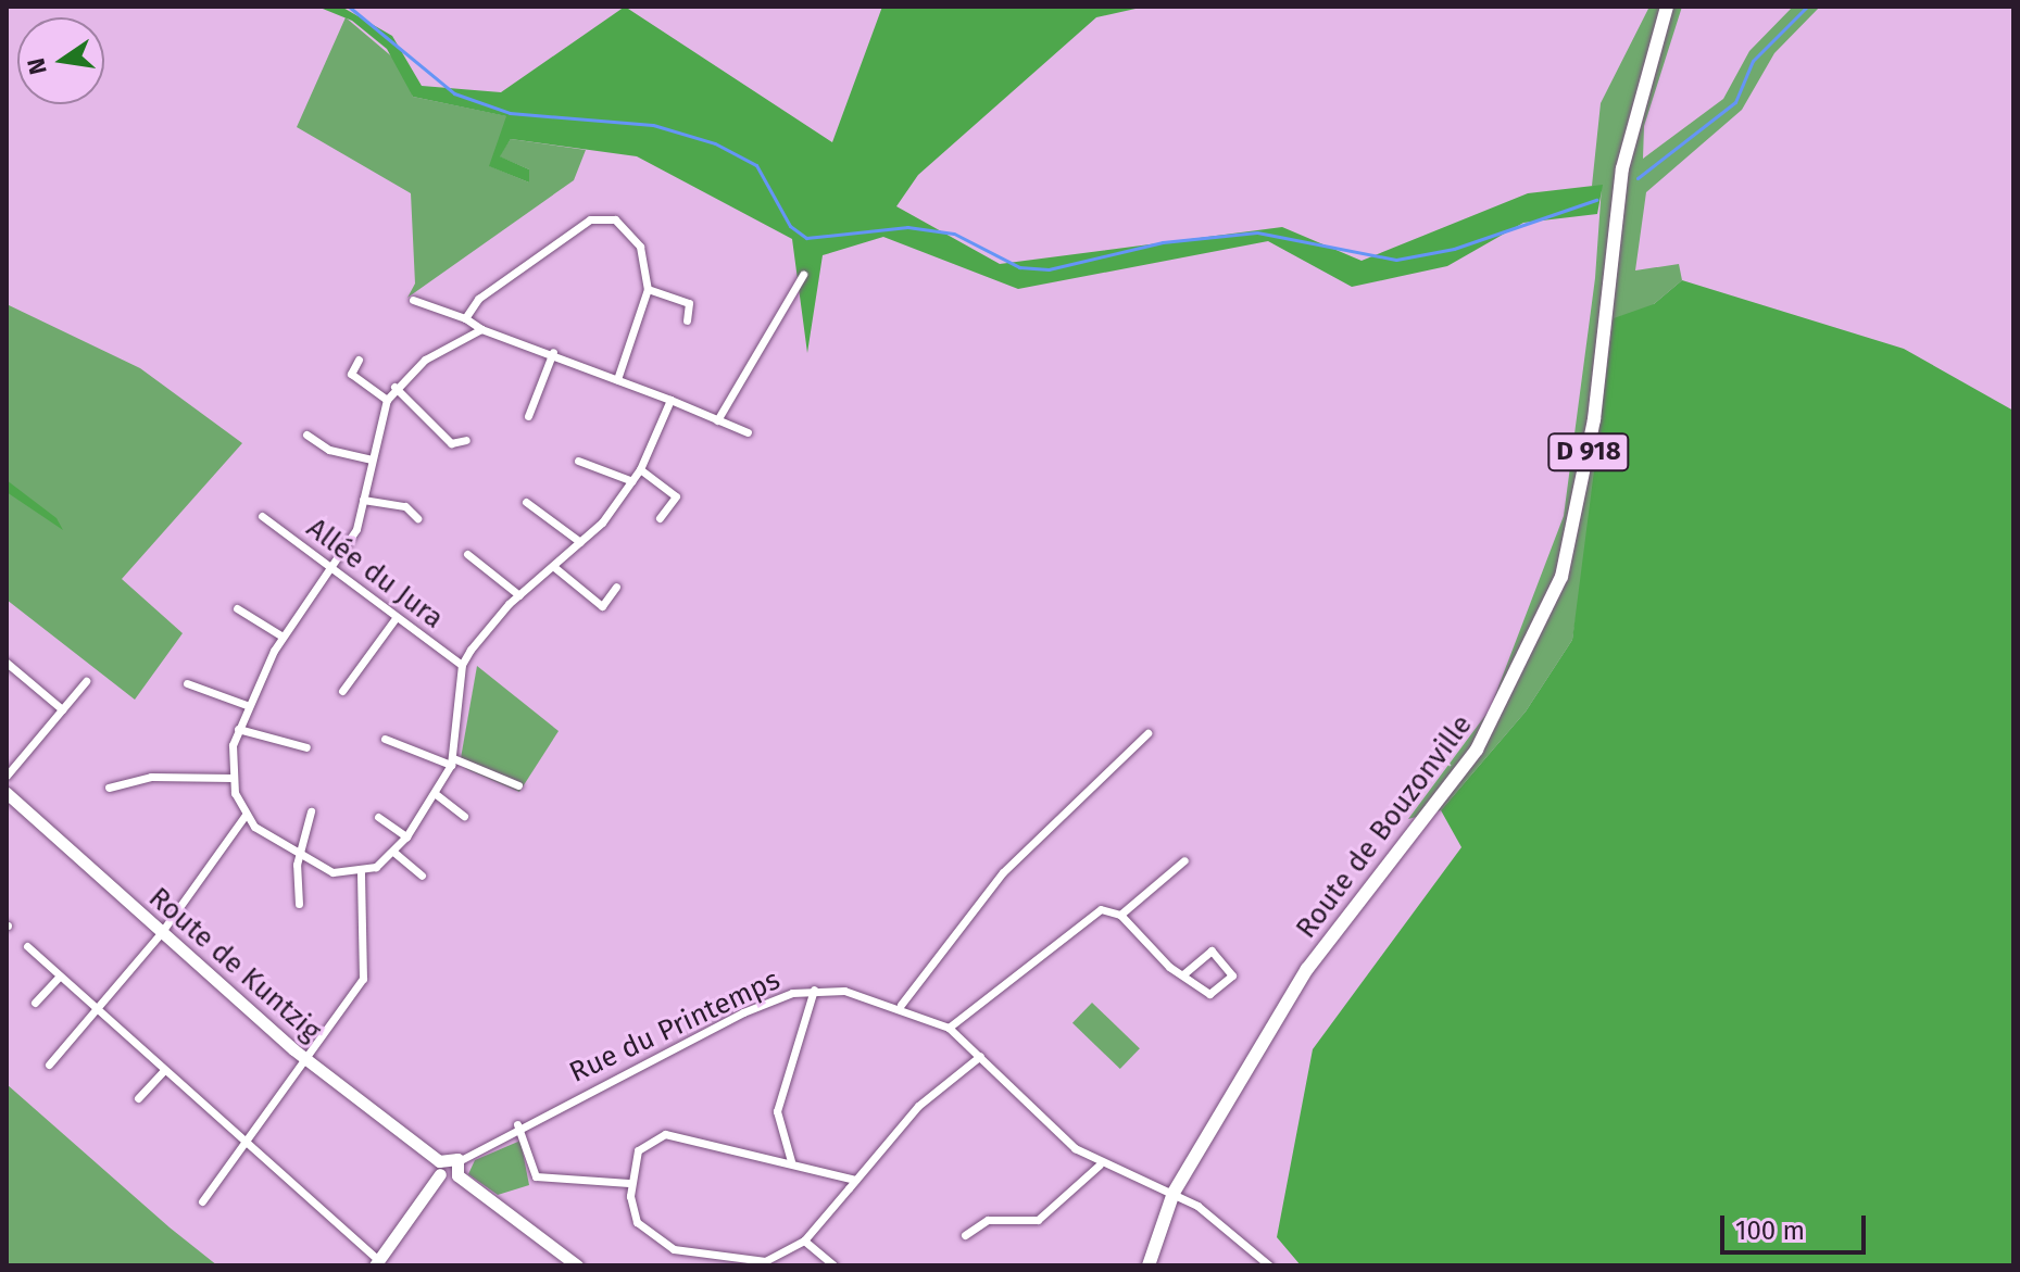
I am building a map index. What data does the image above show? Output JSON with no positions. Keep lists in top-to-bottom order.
{
  "streets": {
    "main road": ["D 918", "Route de Bouzonville"],
    "street": ["Allée du Jura", "Route de Kuntzig", "Rue du Printemps"]
  },
  "crossings": [
    ["D 918", "Route de Bouzonville"],
    ["D 918", "Rue du Printemps"],
    ["Route de Bouzonville", "Rue du Printemps"]
  ],
  "scale_bar": "100 m",
  "north": "left"
}
